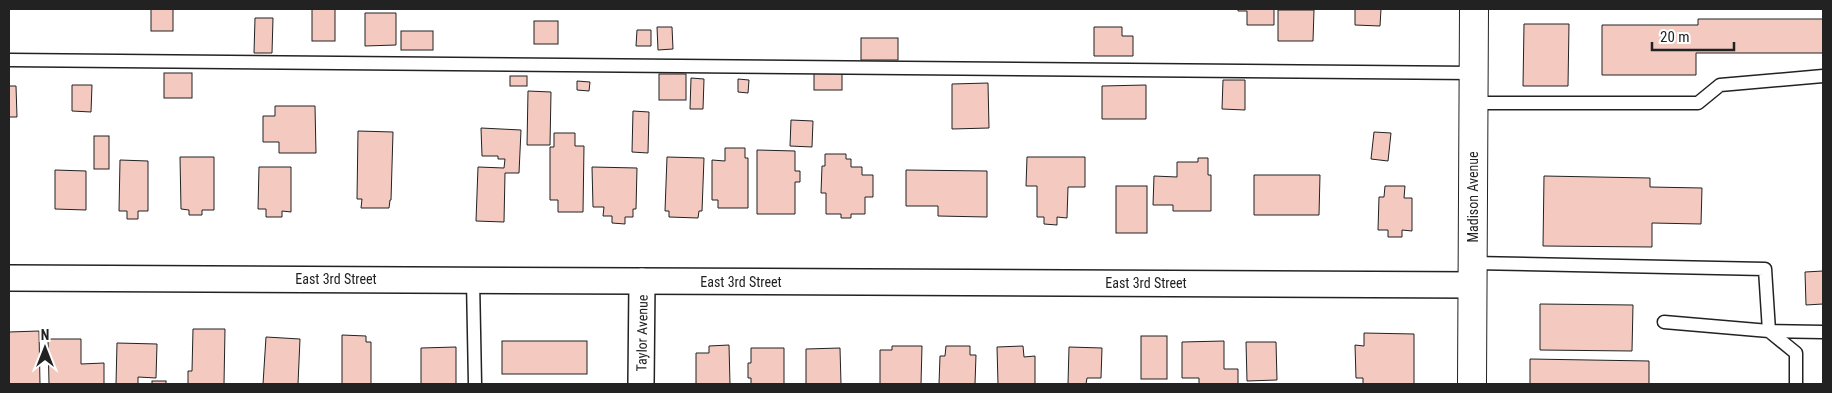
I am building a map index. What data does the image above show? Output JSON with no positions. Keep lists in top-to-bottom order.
{
  "streets": {
    "main road": ["Madison Avenue"],
    "street": ["East 3rd Street", "Taylor Avenue"]
  },
  "crossings": [
    ["Madison Avenue", "East 3rd Street"],
    ["East 3rd Street", "Taylor Avenue"]
  ],
  "scale_bar": "20 m",
  "north": "top"
}
